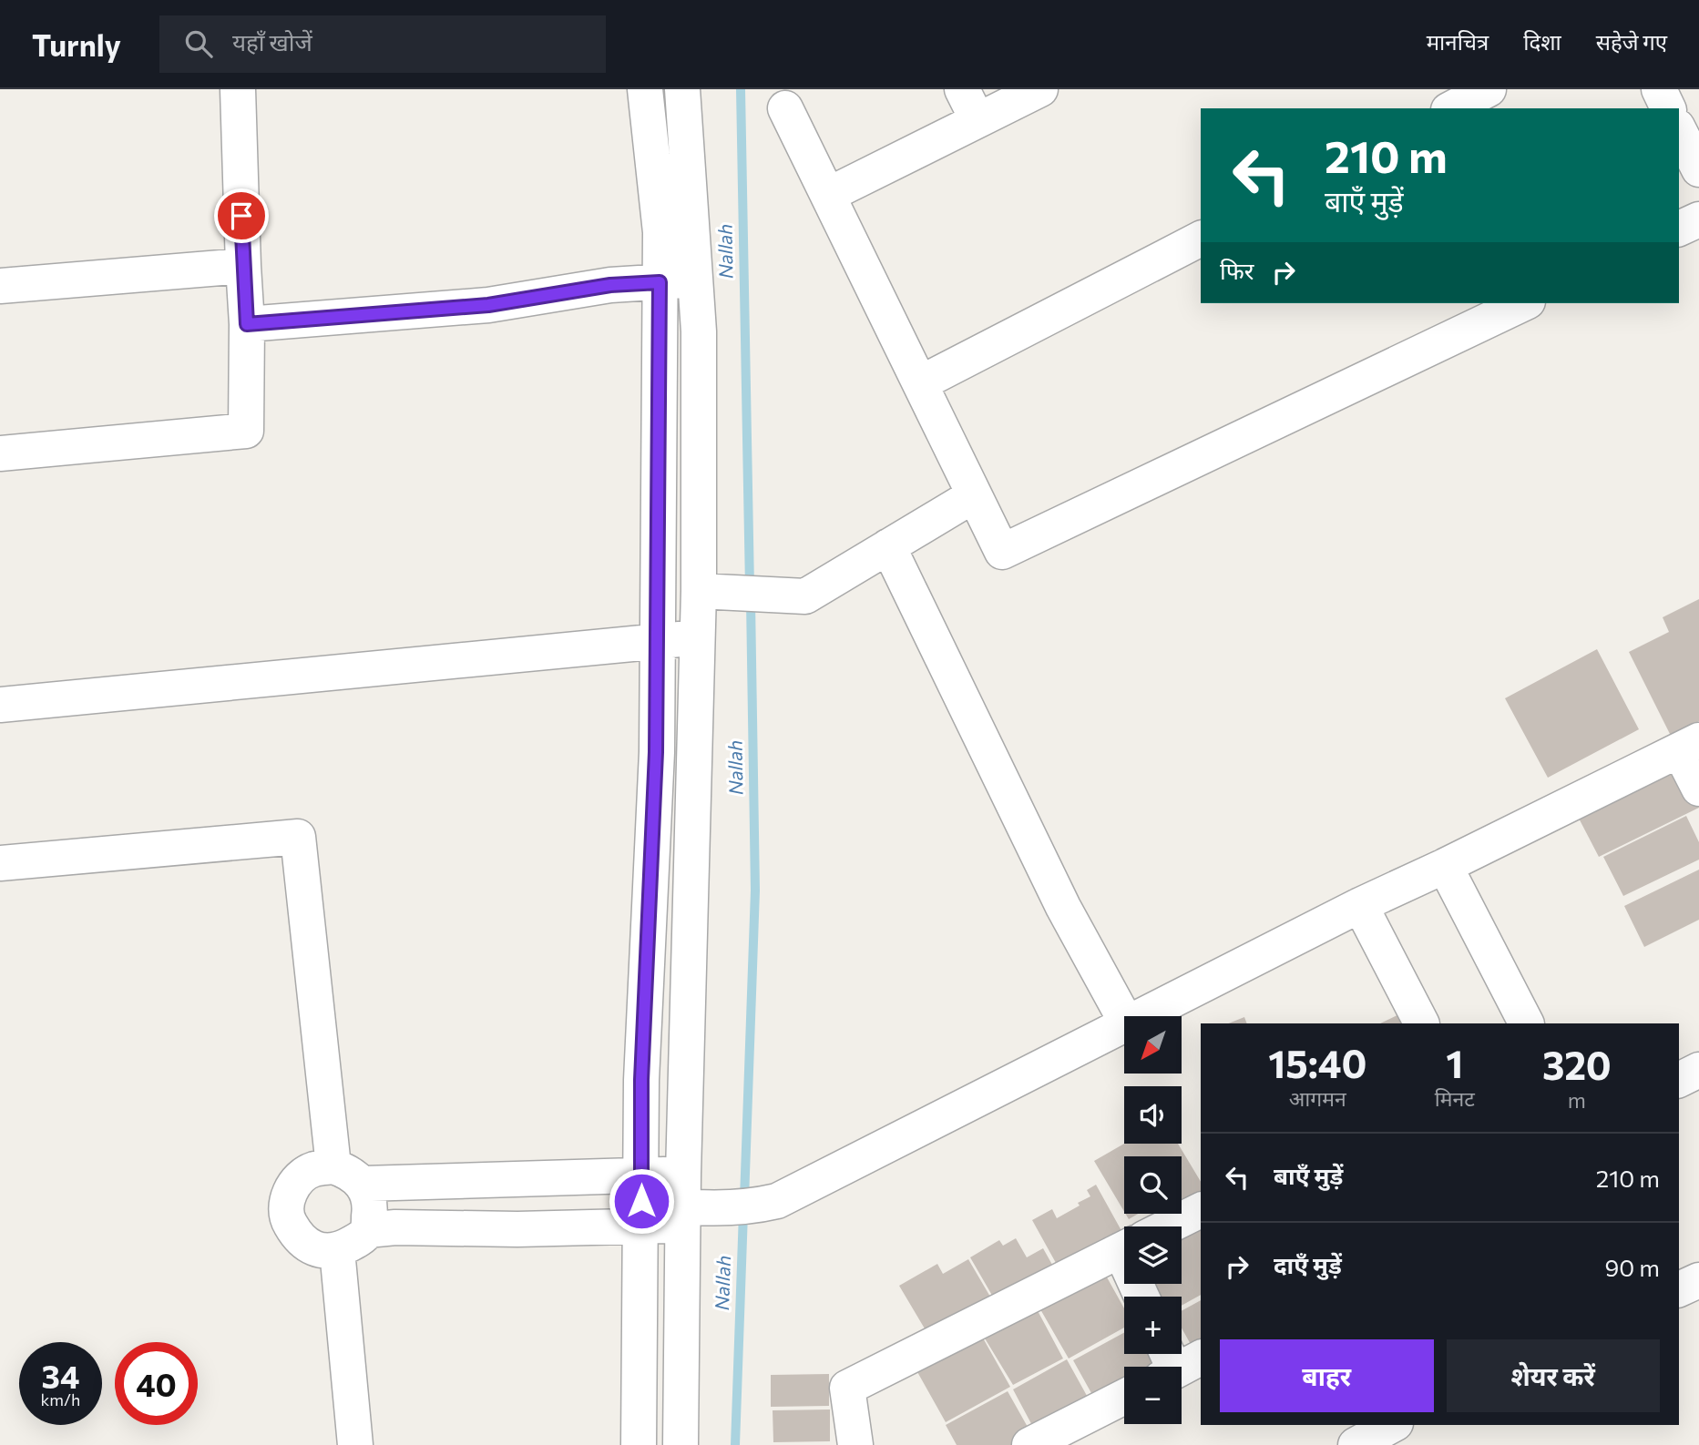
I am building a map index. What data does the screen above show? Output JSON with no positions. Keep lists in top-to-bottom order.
{
  "water": ["Nallah"],
  "north": "bottom left",
  "page": {
    "header": "Turnly",
    "search": "यहाँ खोजें",
    "nav": ["मानचित्र", "दिशा", "सहेजे गए"],
    "turn": ["210 m", "बाएँ मुड़ें"],
    "then": "फिर",
    "map_buttons": ["+", "−"],
    "eta": [
      "15:40",
      "आगमन",
      "1",
      "मिनट",
      "320",
      "m"
    ],
    "list": [
      {
        "name": "बाएँ मुड़ें",
        "value": "210 m"
      },
      {
        "name": "दाएँ मुड़ें",
        "value": "90 m"
      }
    ],
    "buttons": ["बाहर", "शेयर करें"],
    "speed": "34 km/h",
    "limit": "40"
  }
}
